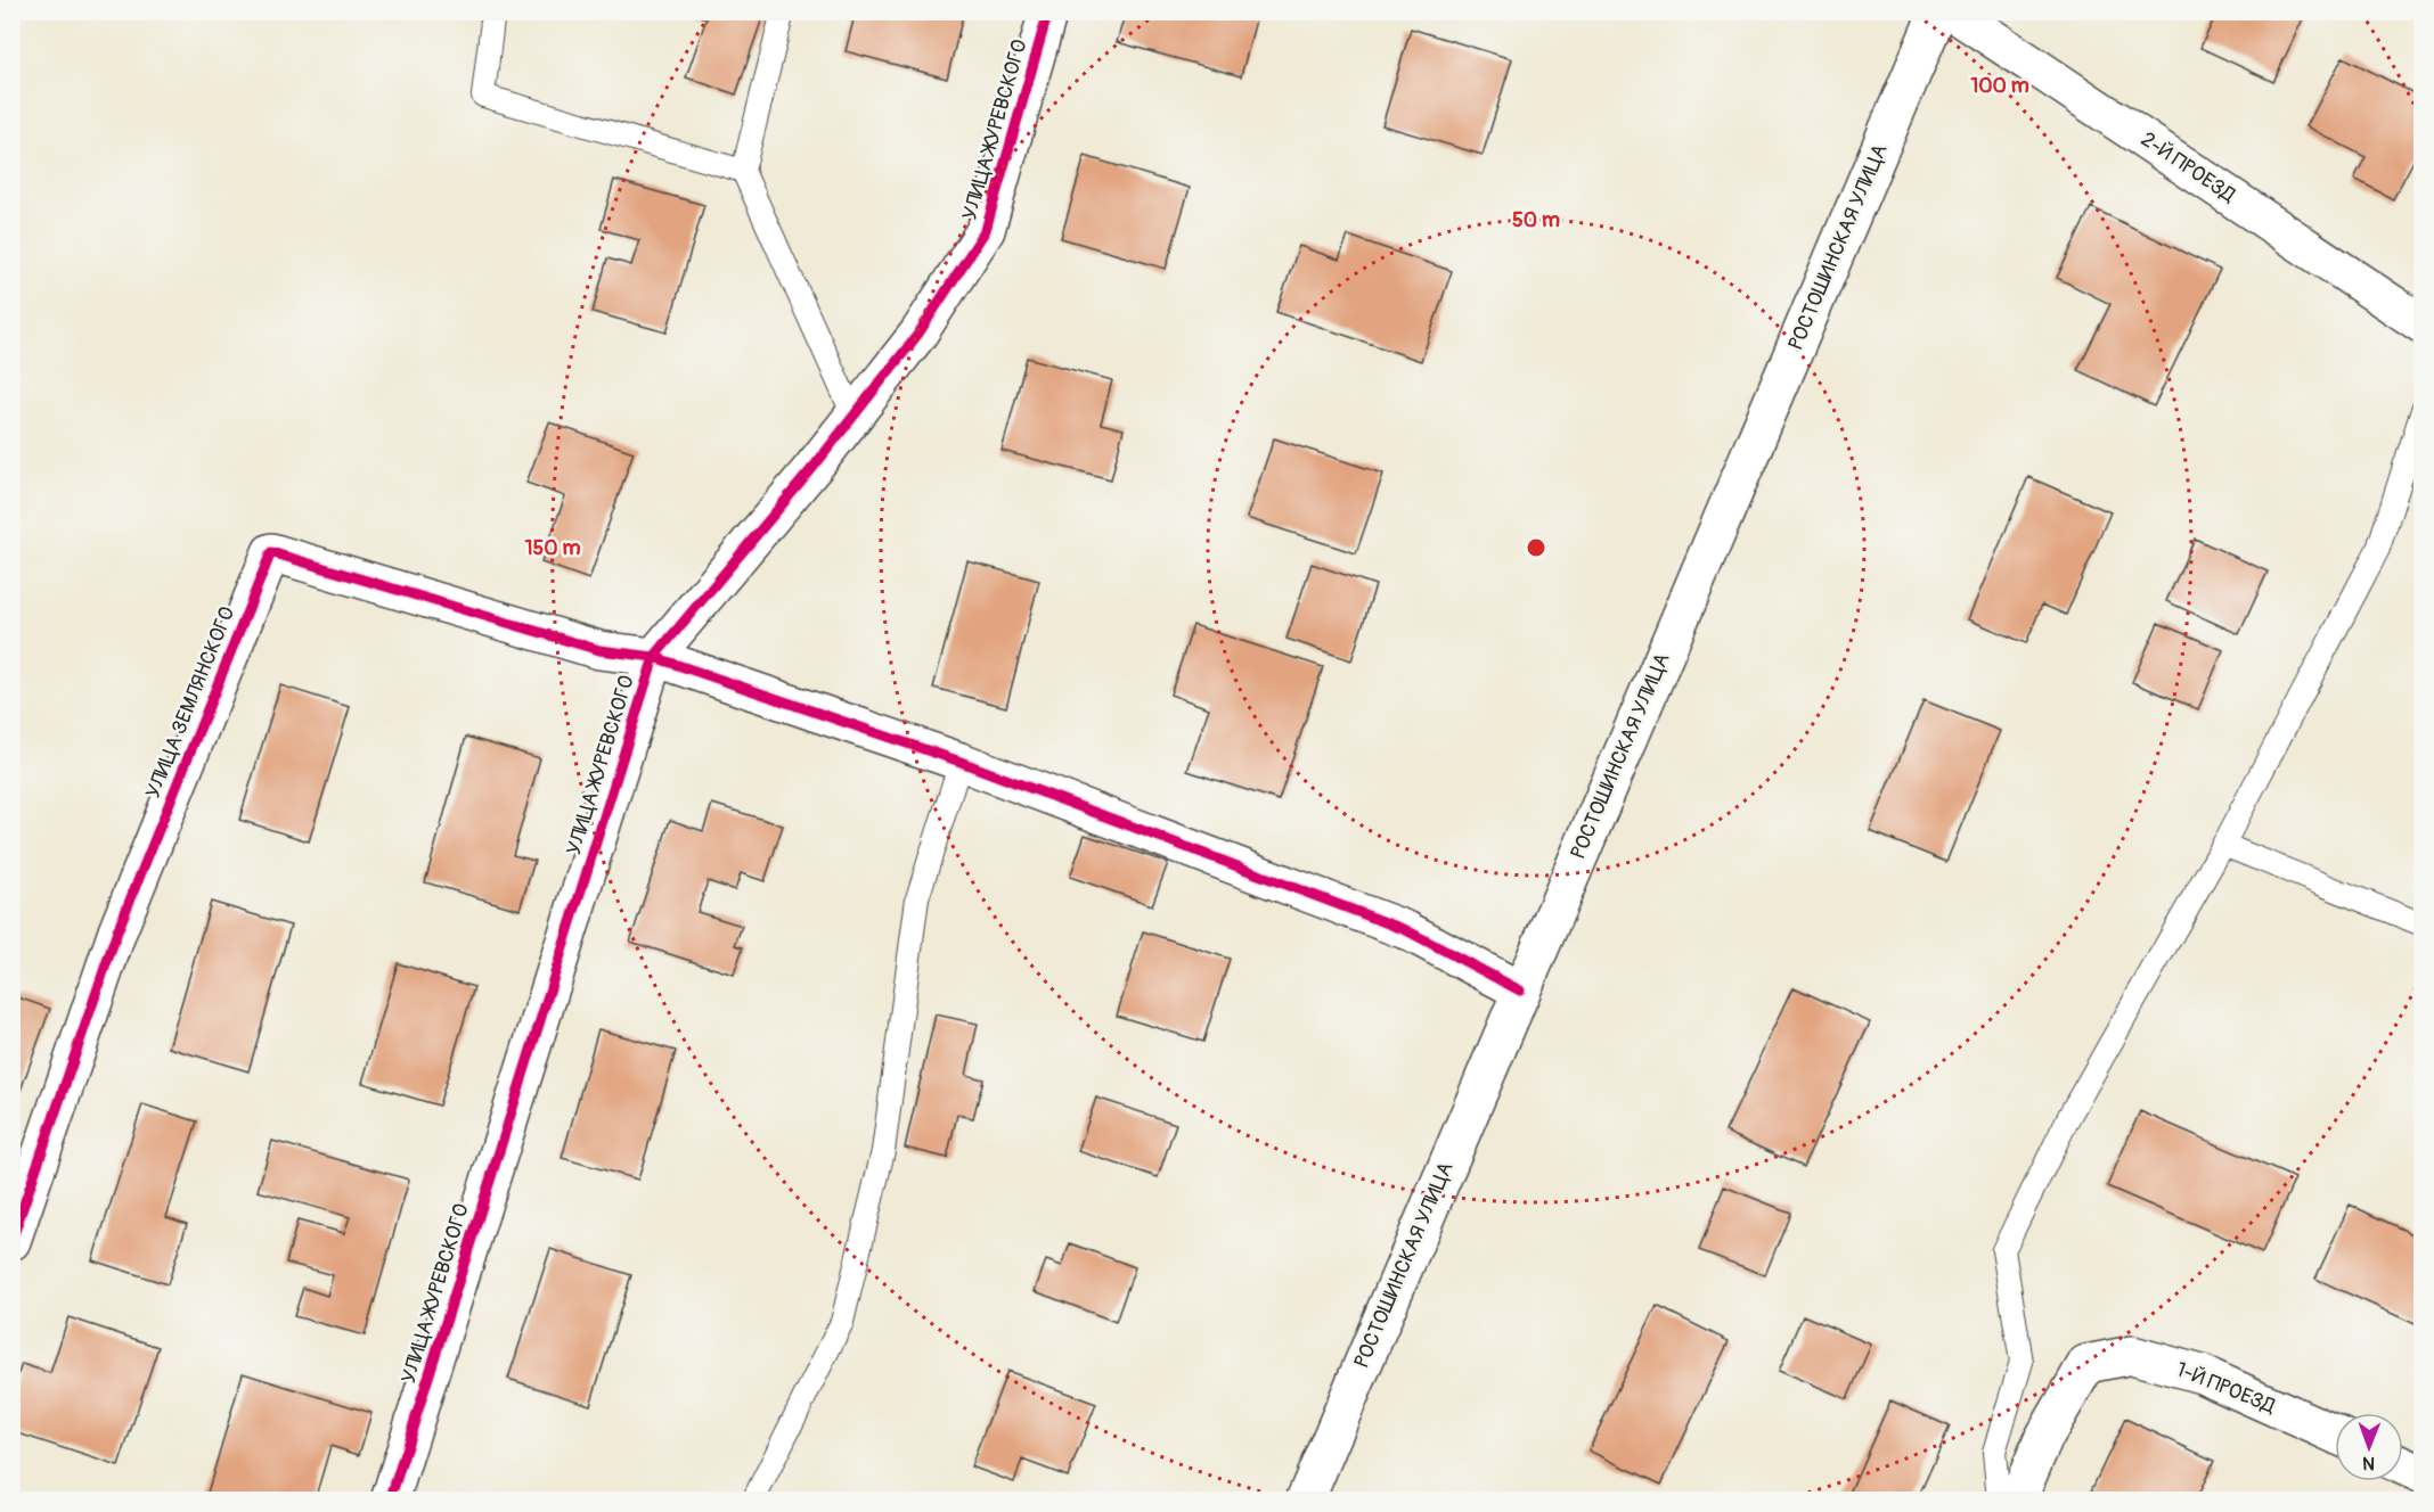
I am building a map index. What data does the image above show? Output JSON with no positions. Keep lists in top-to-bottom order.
{
  "streets": {
    "street": [
      "УЛИЦА ЖУРЕВСКОГО",
      "2-Й ПРОЕЗД",
      "РОСТОШИНСКАЯ УЛИЦА",
      "УЛИЦА ЗЕМЛЯНСКОГО",
      "1-Й ПРОЕЗД"
    ]
  },
  "crossings": [
    ["УЛИЦА ЖУРЕВСКОГО", "УЛИЦА ЗЕМЛЯНСКОГО"]
  ],
  "north": "bottom",
  "rings": ["100 m", "50 m", "150 m"]
}
